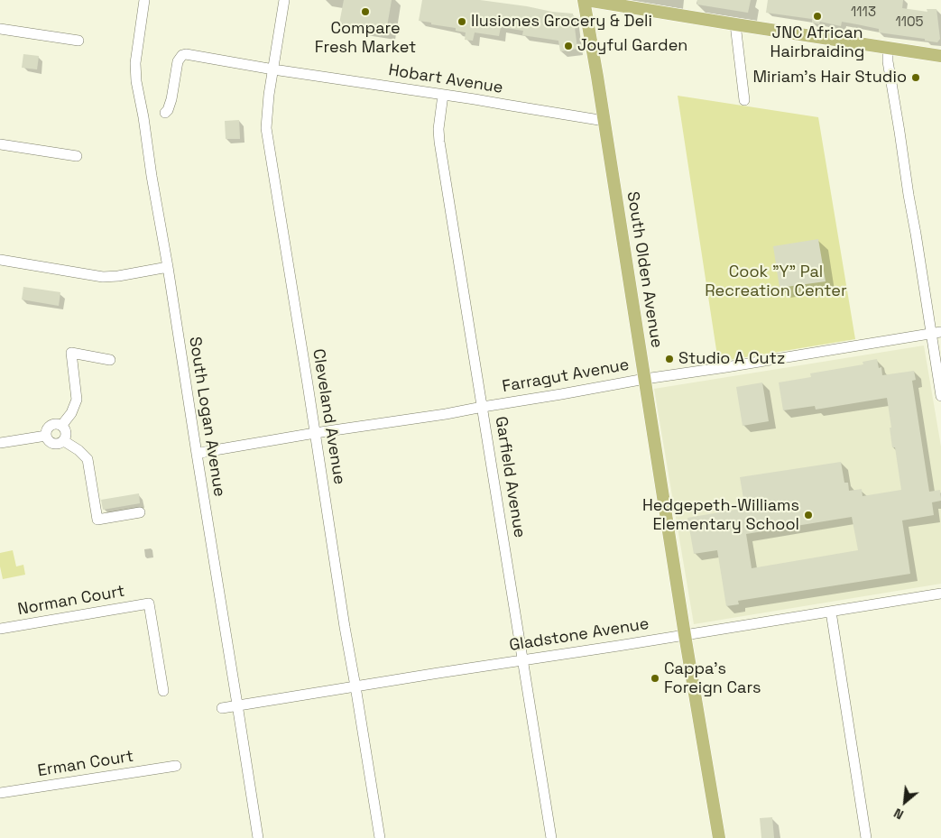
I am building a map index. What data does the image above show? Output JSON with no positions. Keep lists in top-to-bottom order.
{
  "streets": {
    "main road": ["South Olden Avenue"],
    "street": [
      "Hobart Avenue",
      "Farragut Avenue",
      "South Logan Avenue",
      "Cleveland Avenue",
      "Garfield Avenue",
      "Norman Court",
      "Gladstone Avenue",
      "Erman Court"
    ]
  },
  "crossings": [
    ["Hobart Avenue", "South Olden Avenue"],
    ["Hobart Avenue", "Cleveland Avenue"],
    ["Hobart Avenue", "Garfield Avenue"],
    ["South Olden Avenue", "Farragut Avenue"],
    ["South Olden Avenue", "Gladstone Avenue"],
    ["Farragut Avenue", "South Logan Avenue"],
    ["Farragut Avenue", "Cleveland Avenue"],
    ["Farragut Avenue", "Garfield Avenue"],
    ["South Logan Avenue", "Gladstone Avenue"],
    ["Cleveland Avenue", "Gladstone Avenue"],
    ["Garfield Avenue", "Gladstone Avenue"]
  ],
  "parks": ["Cook \"Y\" Pal Recreation Center"],
  "places": [
    "Compare Fresh Market",
    "JNC African Hairbraiding",
    "Ilusiones Grocery & Deli",
    "Joyful Garden",
    "Miriam's Hair Studio",
    "Studio A Cutz",
    "Hedgepeth-Williams Elementary School",
    "Cappa's Foreign Cars"
  ],
  "house_numbers": ["1113", "1105"],
  "north": "bottom left"
}
